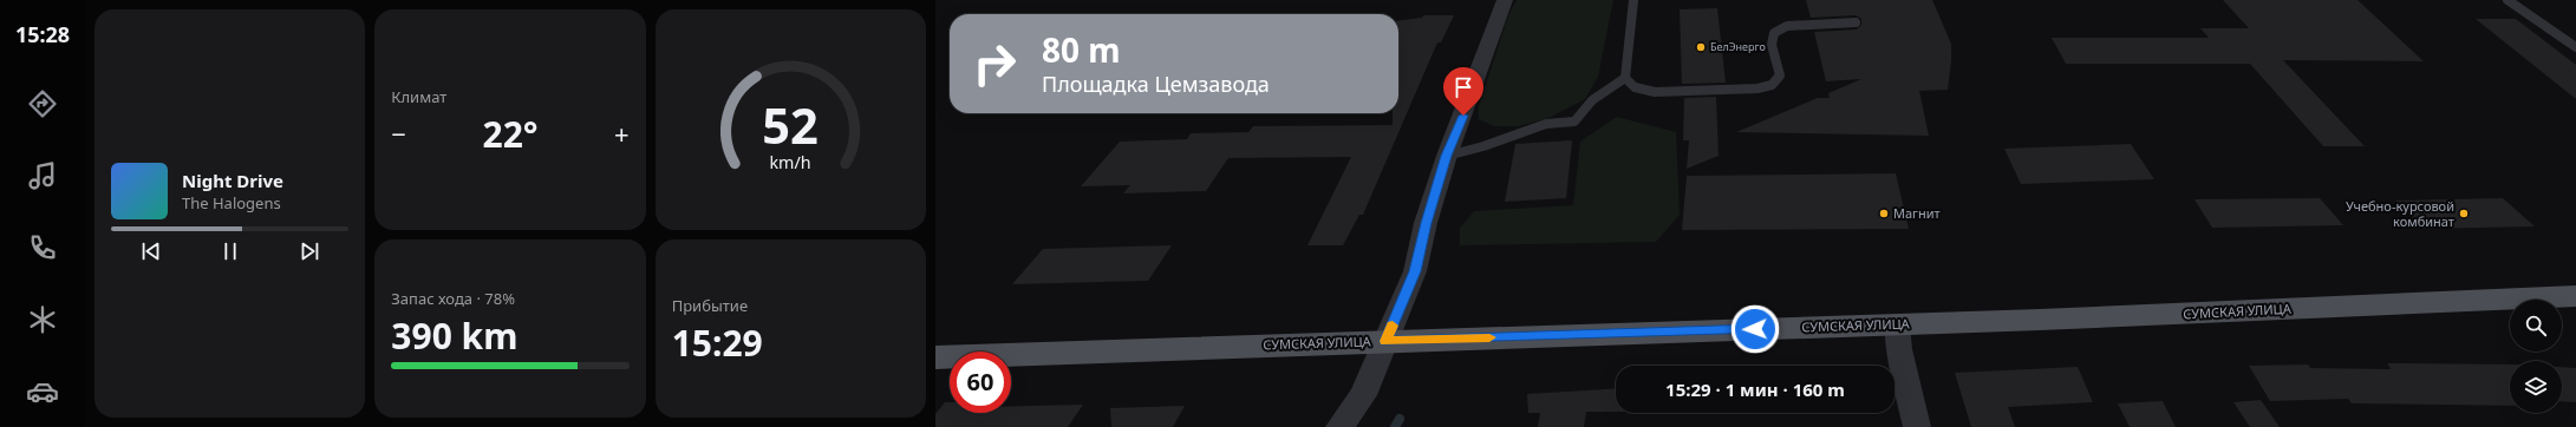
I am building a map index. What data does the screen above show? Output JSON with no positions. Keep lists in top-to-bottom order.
{
  "streets": {
    "main road": ["СУМСКАЯ УЛИЦА"]
  },
  "places": ["БелЭнерго", "Магнит", "Учебно-курсовой комбинат"],
  "page": {
    "tabs": "15:28",
    "tile": [
      "Климат",
      ["Запас хода · 78%", "390 km"],
      ["Прибытие", "15:29"]
    ],
    "turn": ["80 m", "Площадка Цемзавода"],
    "heat": ["−", "22°", "+"],
    "song": ["Night Drive", "The Halogens"],
    "limit": "60",
    "trip": "15:29 · 1 мин · 160 m",
    "gauge": ["52", "km/h"]
  }
}
